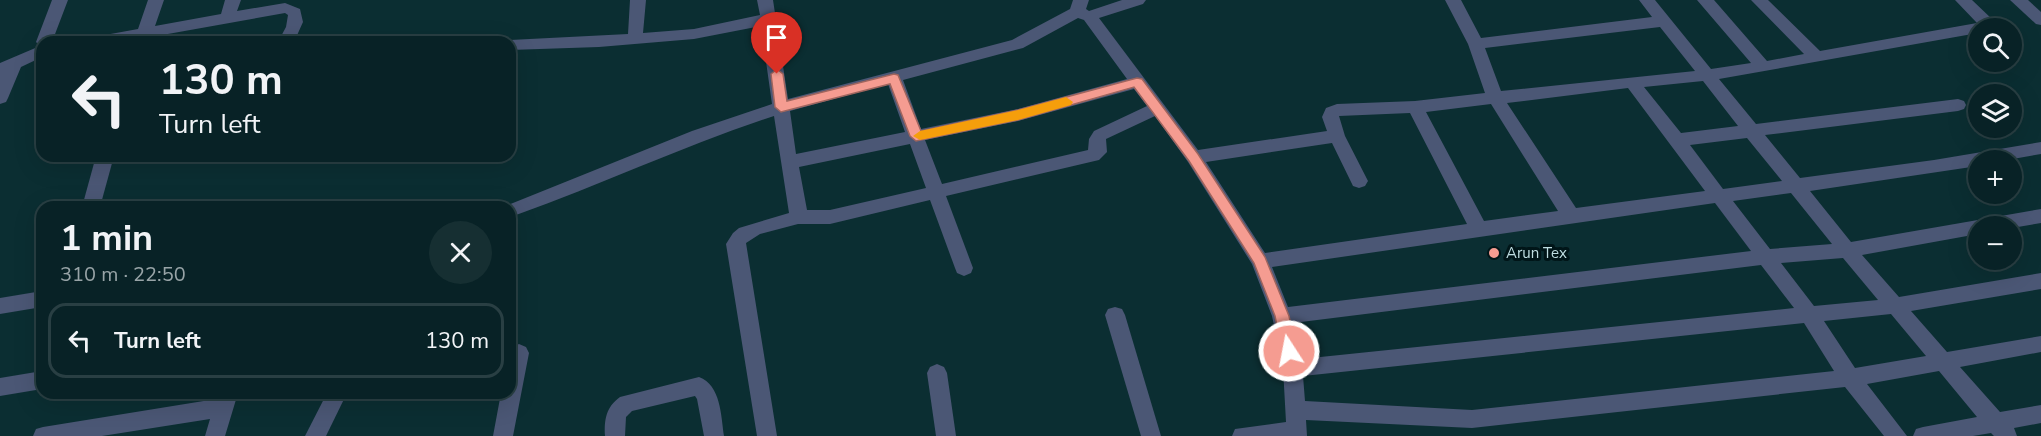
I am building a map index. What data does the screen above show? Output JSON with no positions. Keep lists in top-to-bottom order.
{
  "places": ["Arun Tex"],
  "page": {
    "map_buttons": ["+", "−"],
    "turn": ["130 m", "Turn left"],
    "heading": ["1 min", "310 m · 22:50"],
    "list": [
      {
        "name": "Turn left",
        "value": "130 m"
      }
    ]
  }
}
